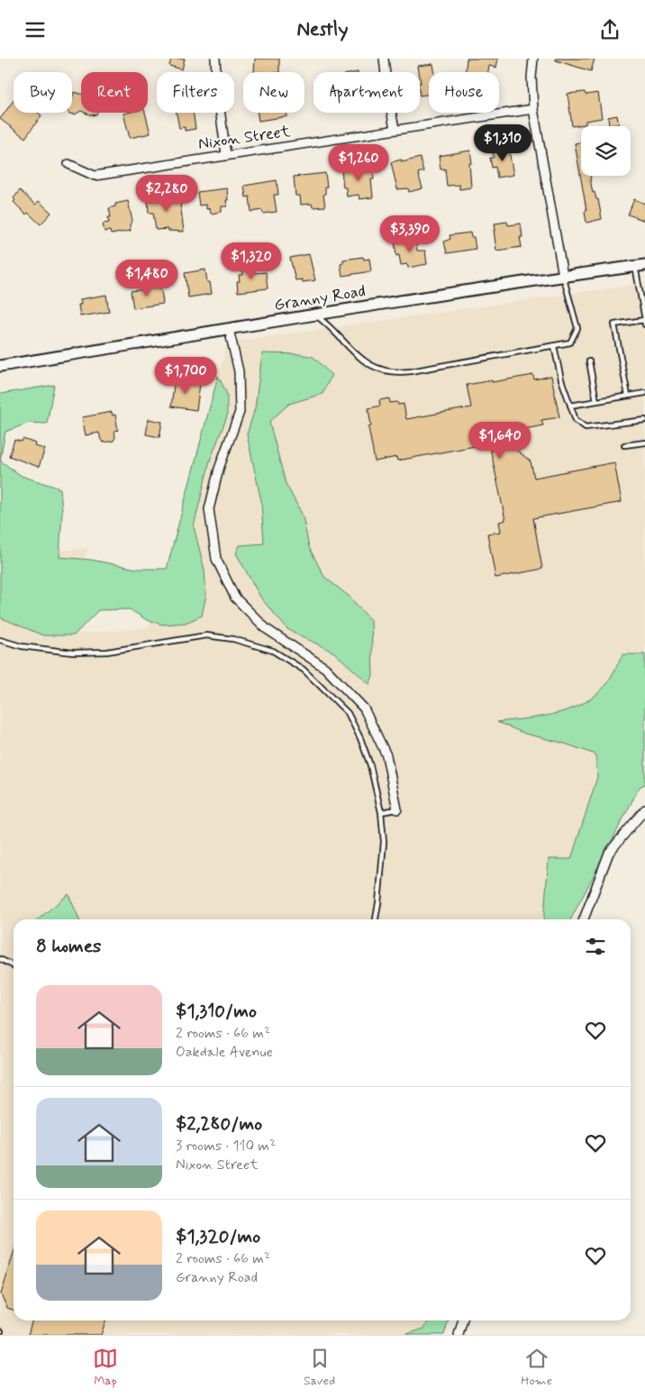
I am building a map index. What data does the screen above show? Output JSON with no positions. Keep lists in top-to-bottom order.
{
  "streets": {
    "street": ["Nixon Street", "Granny Road"]
  },
  "page": {
    "header": "Nestly",
    "chip": [
      "Buy",
      "Rent",
      "Filters",
      "New",
      "Apartment",
      "House"
    ],
    "price": [
      "$1,310",
      "$1,260",
      "$2,280",
      "$3,390",
      "$1,320",
      "$1,480",
      "$1,700",
      "$1,640"
    ],
    "heading": "8 homes",
    "list": [
      {
        "name": "$1,310/mo",
        "note": "2 rooms · 66 m² · Oakdale Avenue"
      },
      {
        "name": "$2,280/mo",
        "note": "3 rooms · 110 m² · Nixon Street"
      },
      {
        "name": "$1,320/mo",
        "note": "2 rooms · 66 m² · Granny Road"
      }
    ],
    "tabs": ["Map", "Saved", "Home"]
  }
}
